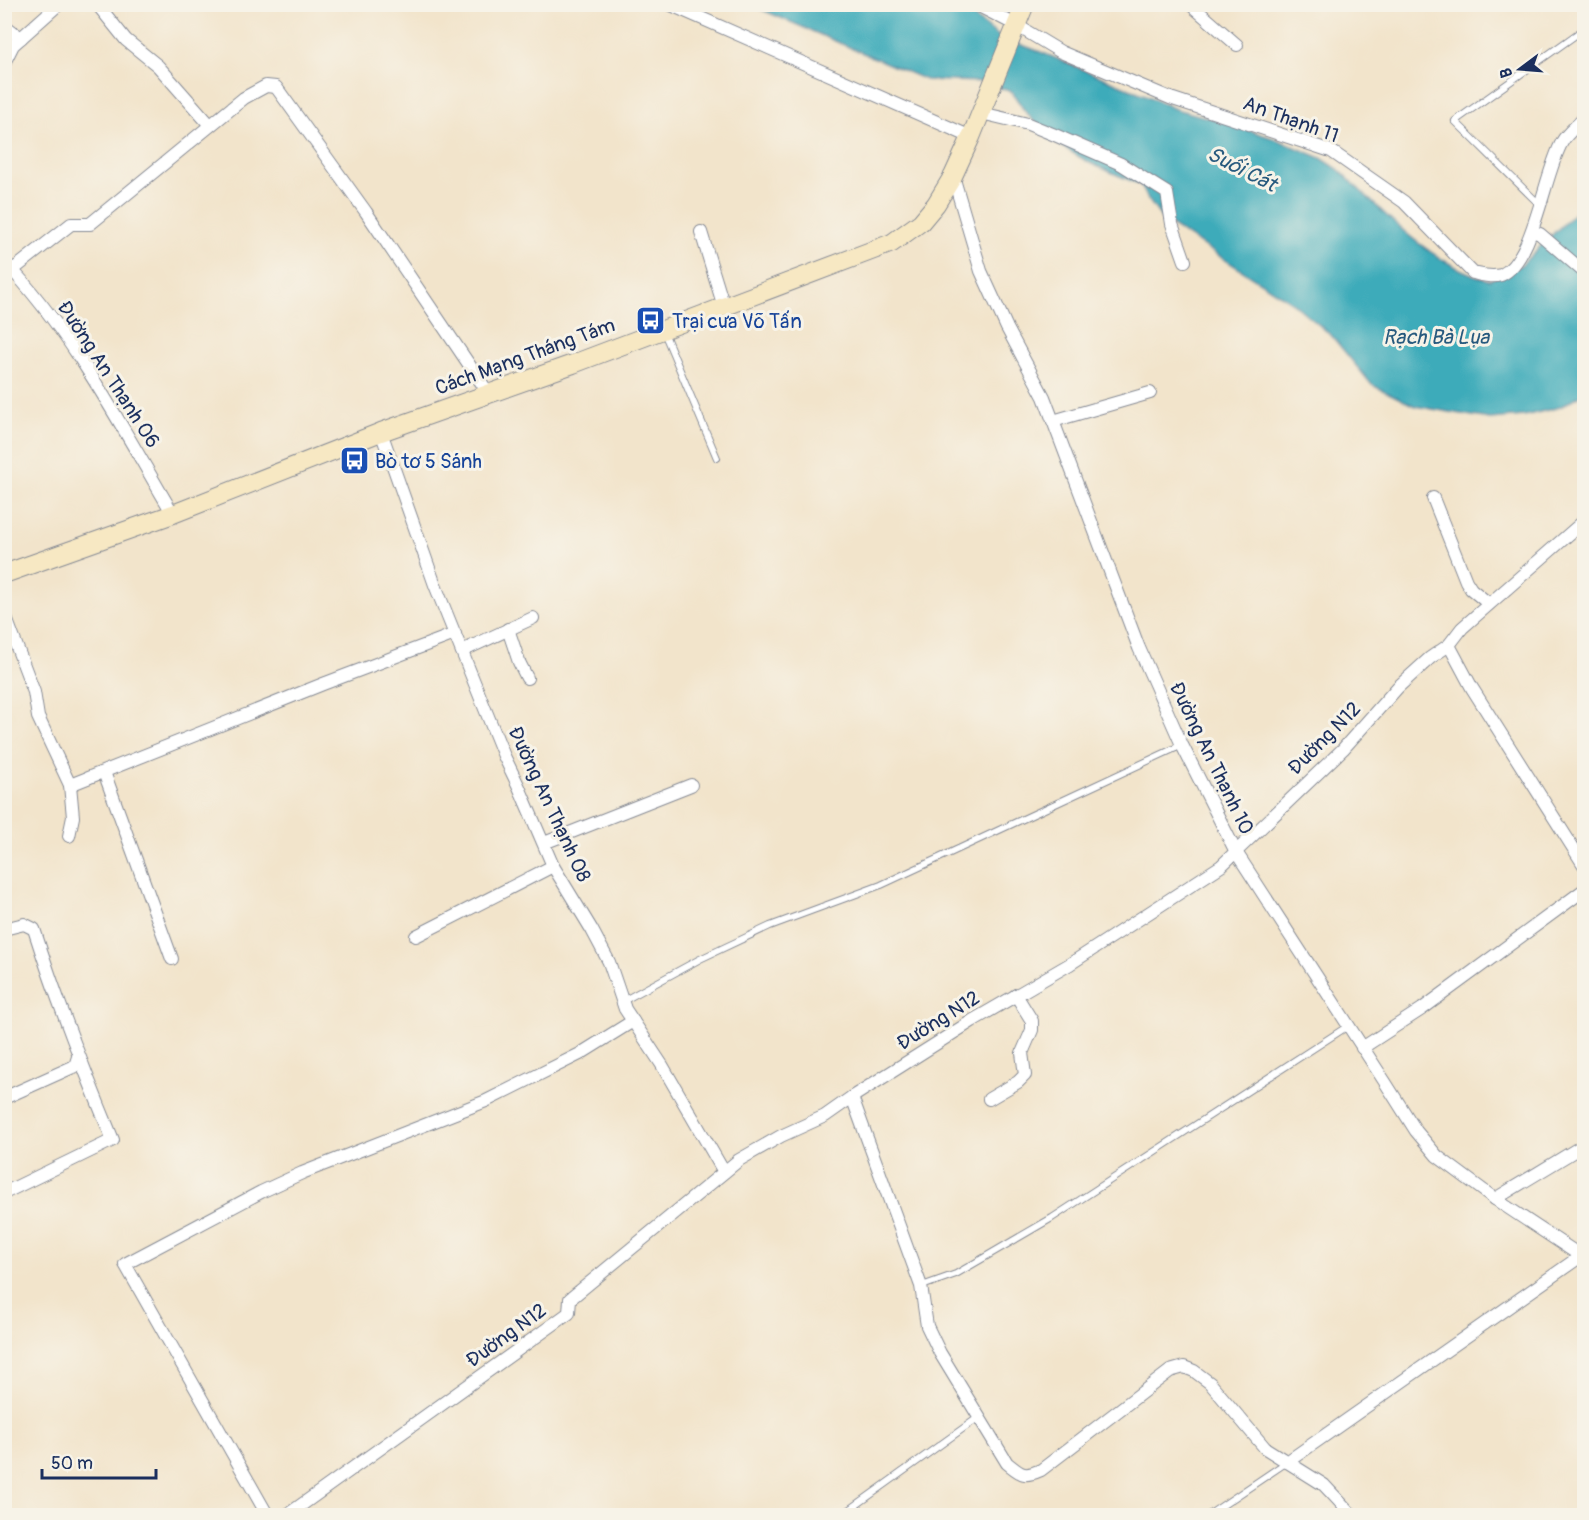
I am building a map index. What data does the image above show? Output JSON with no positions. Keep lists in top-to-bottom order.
{
  "streets": {
    "main road": ["Cách Mạng Tháng Tám"],
    "street": [
      "An Thạnh 11",
      "Đường An Thạnh 06",
      "Đường N12",
      "Đường An Thạnh 10",
      "Đường An Thạnh 08"
    ]
  },
  "crossings": [
    ["An Thạnh 11", "Cách Mạng Tháng Tám"],
    ["Cách Mạng Tháng Tám", "Đường An Thạnh 06"],
    ["Cách Mạng Tháng Tám", "Đường An Thạnh 10"],
    ["Cách Mạng Tháng Tám", "Đường An Thạnh 08"],
    ["Đường N12", "Đường An Thạnh 10"],
    ["Đường N12", "Đường An Thạnh 08"]
  ],
  "water": ["Suối Cát", "Rạch Bà Lụa"],
  "places": {
    "bus stop": ["Trại cưa Võ Tấn", "Bò tơ 5 Sánh"]
  },
  "scale_bar": "50 m",
  "north": "left"
}
